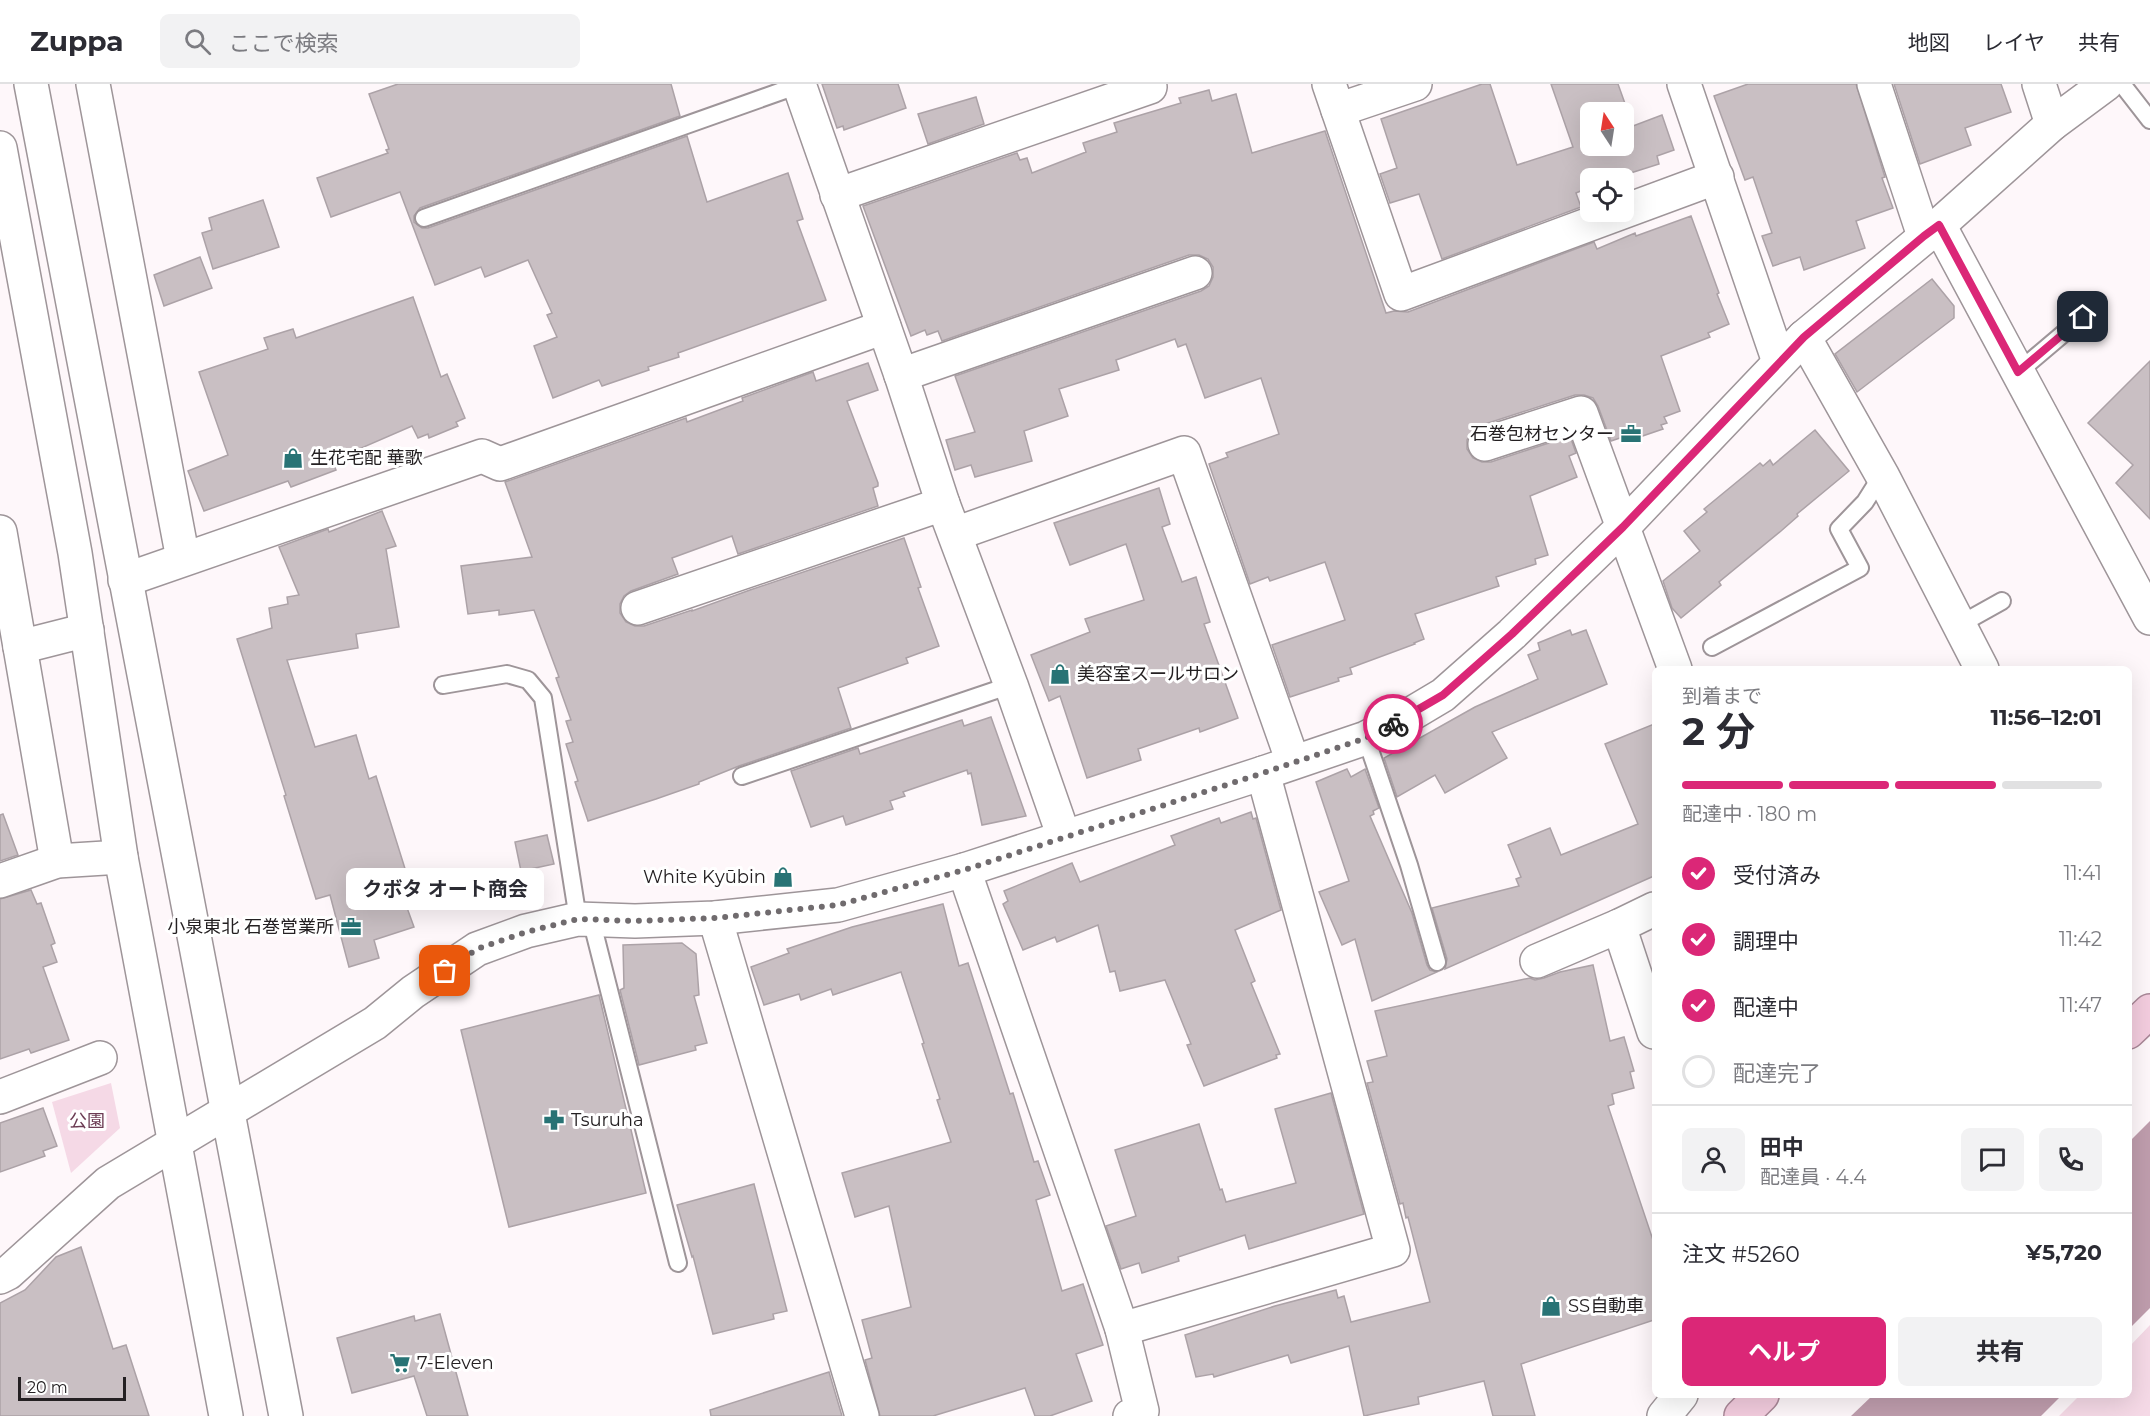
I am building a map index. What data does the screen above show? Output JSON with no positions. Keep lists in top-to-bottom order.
{
  "parks": ["公園"],
  "places": {
    "office": ["石巻包材センター", "小泉東北 石巻営業所"],
    "shop": [
      "生花宅配 華歌",
      "美容室スールサロン",
      "White Kyūbin",
      "SS自動車"
    ],
    "other": ["クボタ オート商会"],
    "pharmacy": ["Tsuruha"],
    "supermarket": ["7-Eleven"]
  },
  "scale_bar": "20 m",
  "north": "top",
  "page": {
    "header": "Zuppa",
    "search": "ここで検索",
    "nav": ["地図", "レイヤ", "共有"],
    "heading": ["2 分", "到着まで", "11:56–12:01"],
    "panel": [
      "田中",
      "配達員 · 4.4",
      "注文 #5260",
      "¥5,720"
    ],
    "bar": "配達中 · 180 m",
    "list": [
      ["受付済み", "11:41"],
      ["調理中", "11:42"],
      ["配達中", "11:47"],
      "配達完了"
    ],
    "bubble": "クボタ オート商会",
    "buttons": ["ヘルプ", "共有"],
    "scale": "20 m"
  }
}
